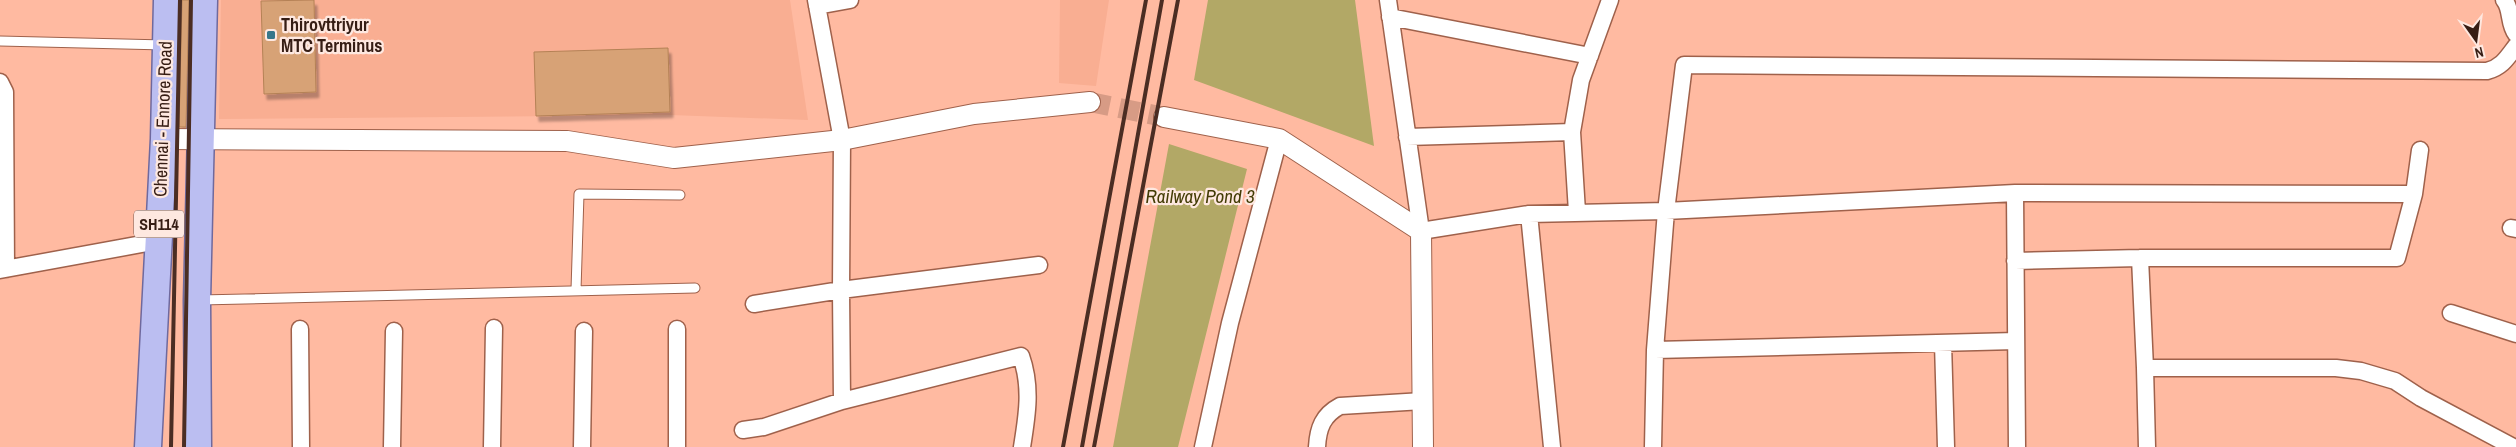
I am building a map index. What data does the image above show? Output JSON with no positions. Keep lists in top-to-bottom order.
{
  "streets": {
    "main road": ["Chennai - Ennore Road", "SH114"]
  },
  "water": ["Railway Pond 3"],
  "places": {
    "transit": ["Thirovttriyur MTC Terminus"]
  },
  "north": "bottom"
}
